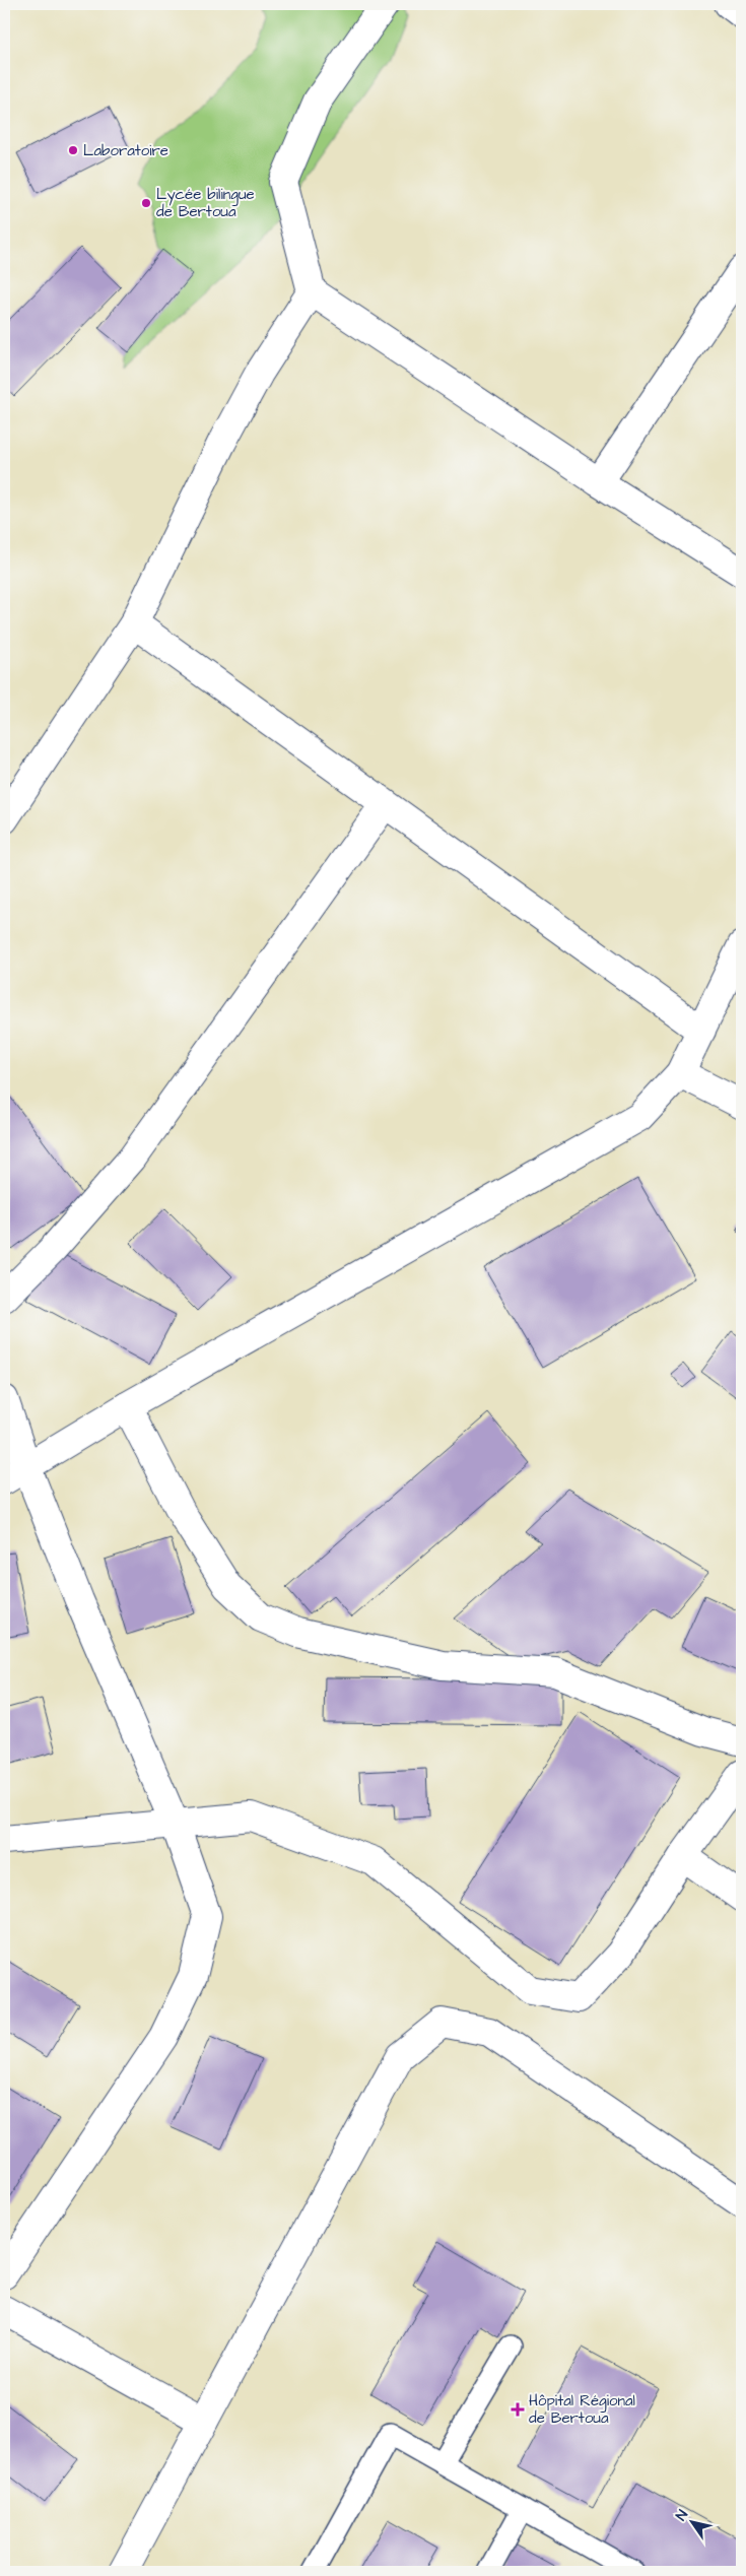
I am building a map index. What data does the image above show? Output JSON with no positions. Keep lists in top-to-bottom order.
{
  "places": {
    "other": ["Laboratoire", "Lycée bilingue de Bertoua"],
    "health": ["Hôpital Régional de Bertoua"]
  },
  "north": "top left"
}
